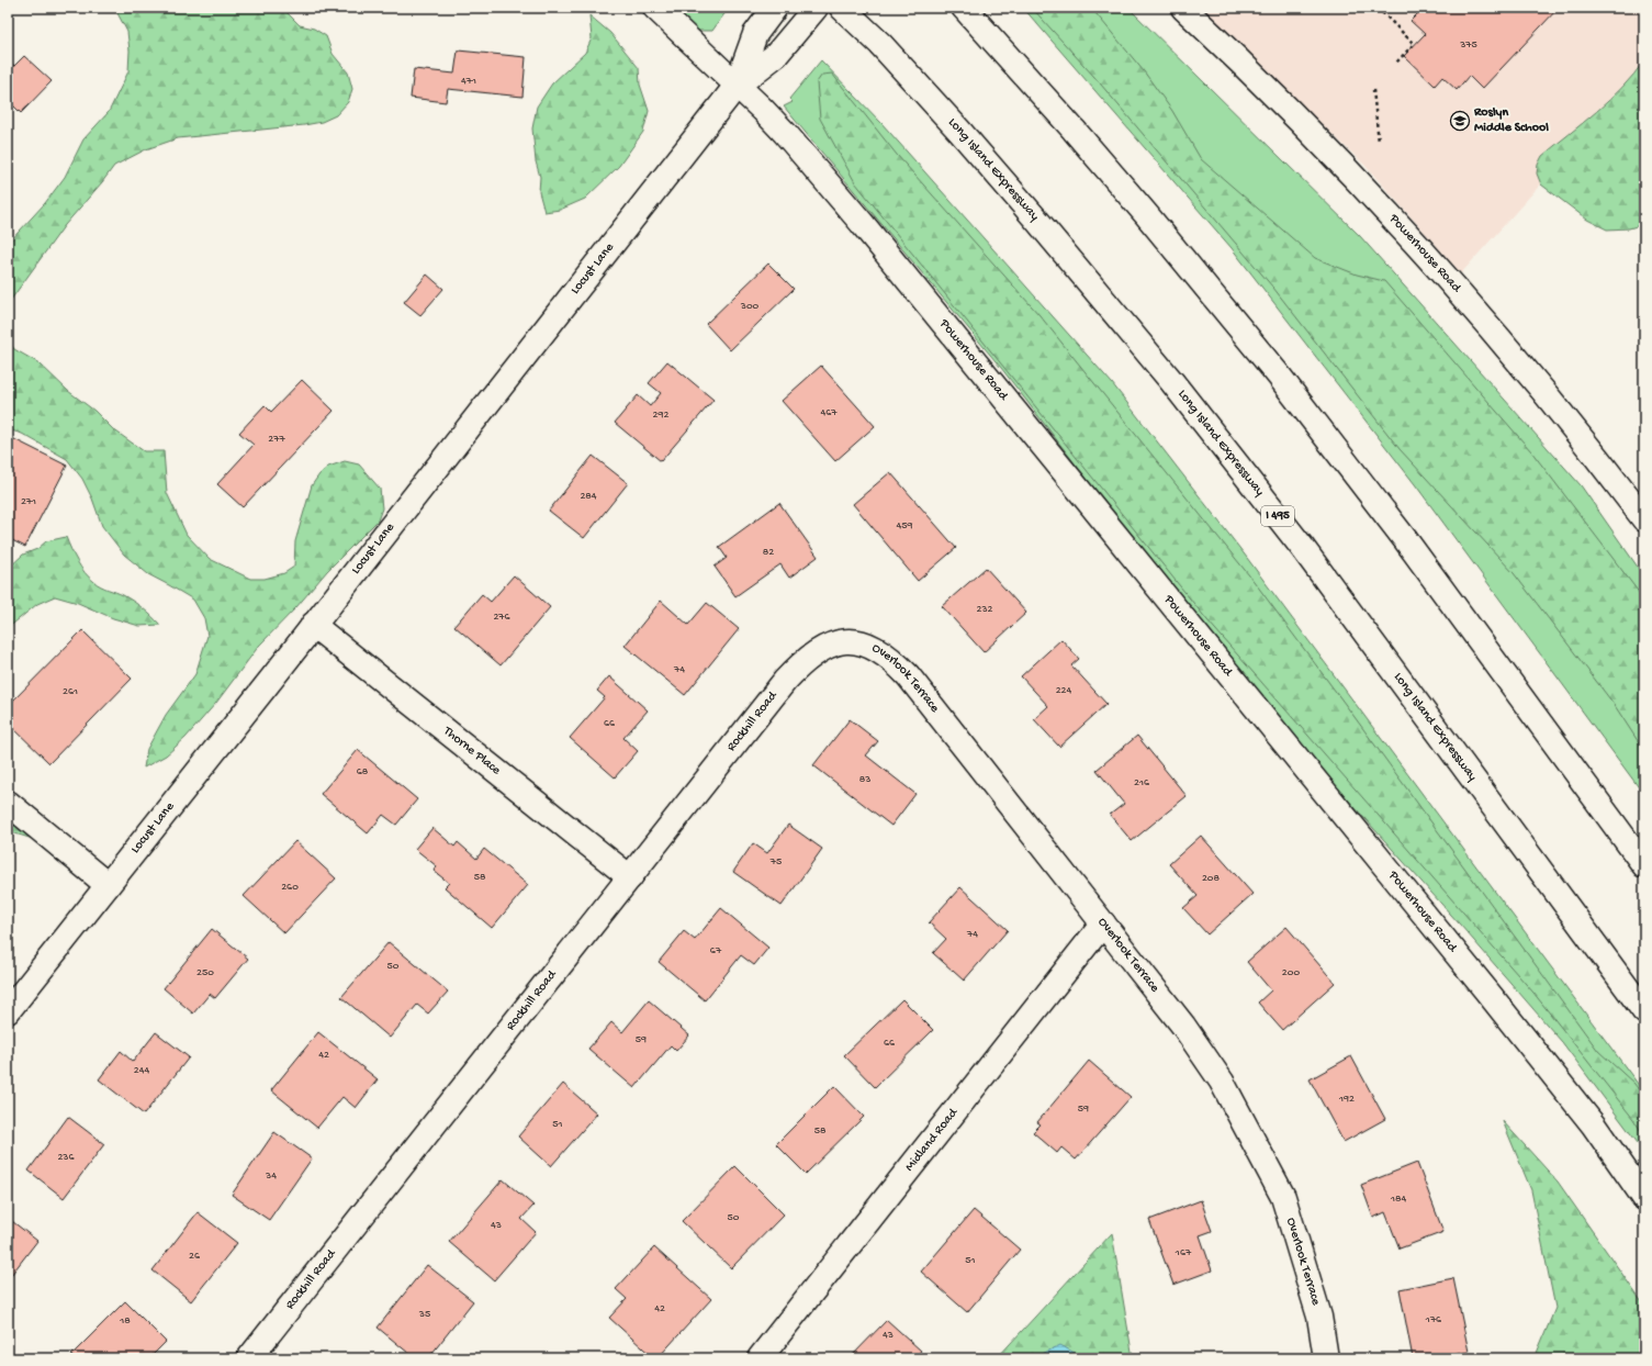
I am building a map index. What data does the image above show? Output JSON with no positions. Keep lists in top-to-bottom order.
{
  "streets": {
    "main road": [
      "Long Island Expressway",
      "Powerhouse Road",
      "Locust Lane",
      "I 495",
      "Overlook Terrace",
      "Rockhill Road",
      "Thorne Place",
      "Midland Road"
    ]
  },
  "crossings": [
    ["Powerhouse Road", "Locust Lane"],
    ["Locust Lane", "Thorne Place"],
    ["Overlook Terrace", "Rockhill Road"],
    ["Overlook Terrace", "Midland Road"],
    ["Rockhill Road", "Thorne Place"]
  ],
  "places": {
    "school or university": ["Roslyn Middle School"]
  },
  "house_numbers": [
    "375",
    "471",
    "300",
    "467",
    "292",
    "277",
    "284",
    "271",
    "459",
    "82",
    "232",
    "276",
    "74",
    "224",
    "261",
    "66",
    "68",
    "83",
    "216",
    "75",
    "58",
    "208",
    "260",
    "74",
    "67",
    "50",
    "250",
    "200",
    "59",
    "66",
    "42",
    "244",
    "192",
    "59",
    "51",
    "58",
    "236",
    "34",
    "184",
    "50",
    "43",
    "167",
    "26",
    "51",
    "42",
    "35",
    "176",
    "18",
    "43"
  ]
}
